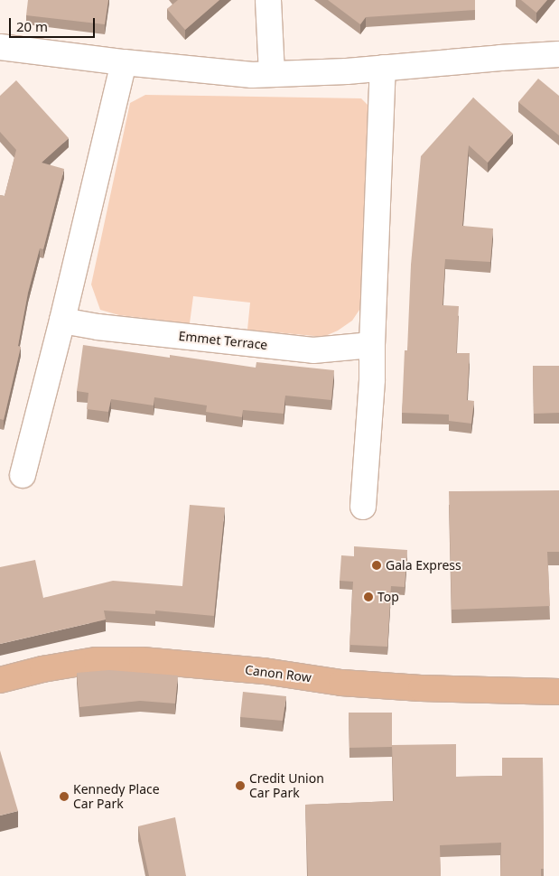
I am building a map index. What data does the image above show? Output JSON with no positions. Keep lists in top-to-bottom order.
{
  "streets": {
    "main road": ["Canon Row"],
    "street": ["Emmet Terrace"]
  },
  "places": [
    "Gala Express",
    "Top",
    "Credit Union Car Park",
    "Kennedy Place Car Park"
  ],
  "scale_bar": "20 m"
}
